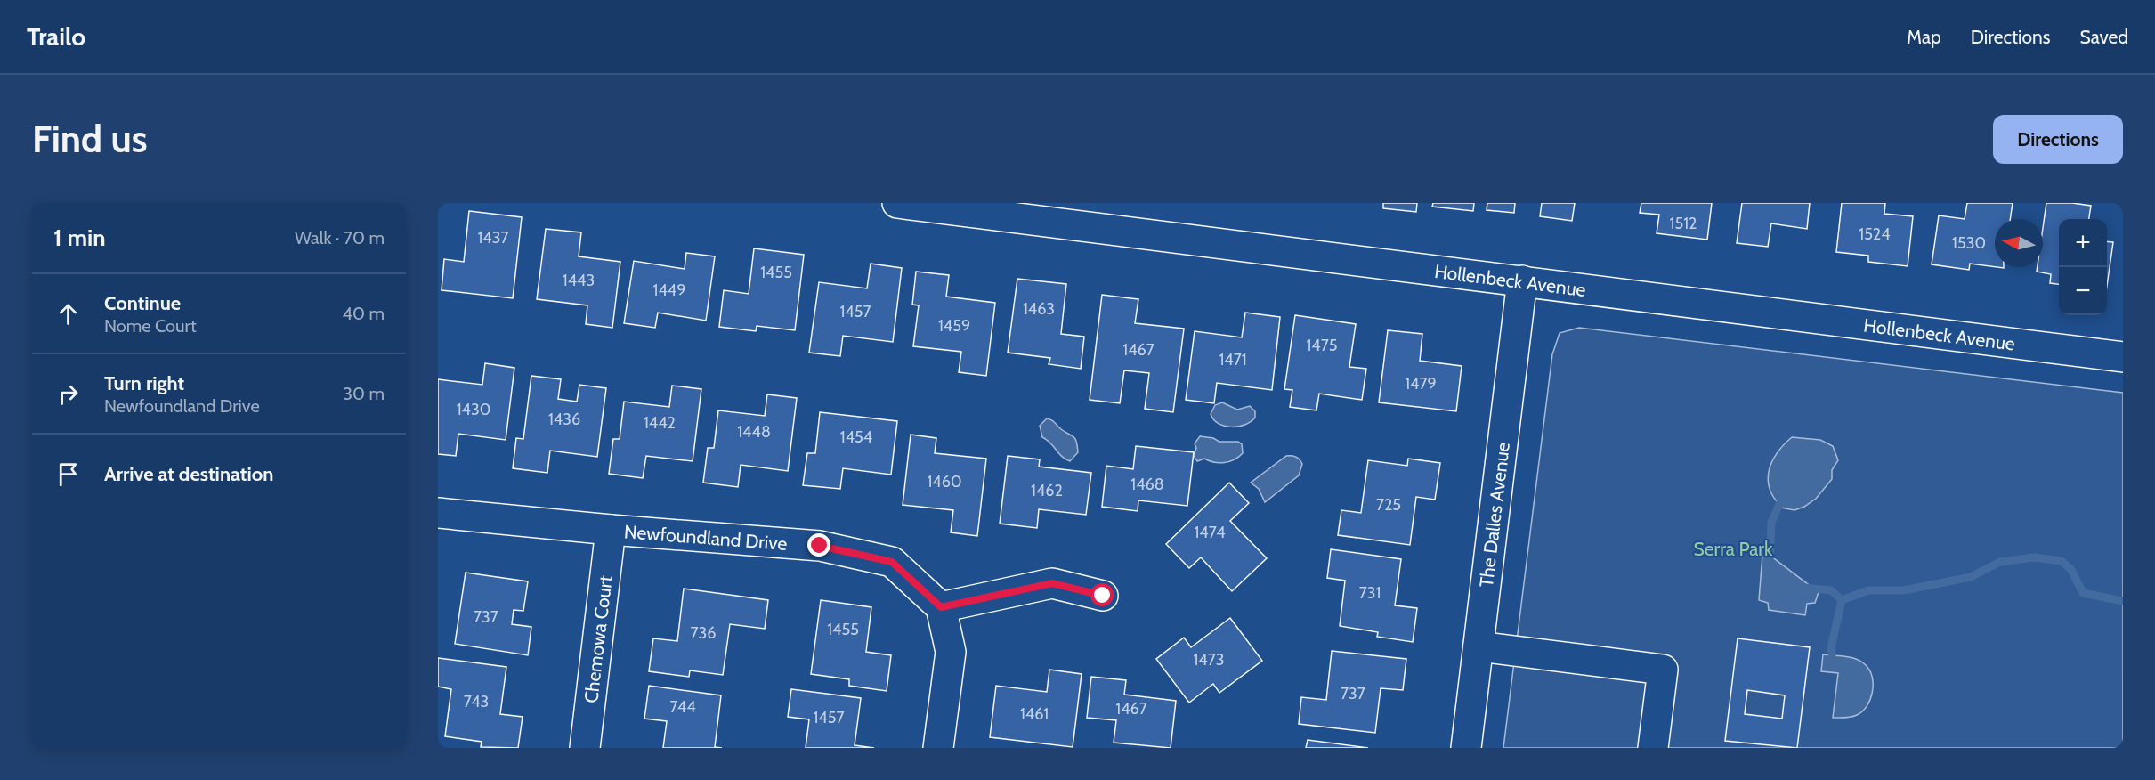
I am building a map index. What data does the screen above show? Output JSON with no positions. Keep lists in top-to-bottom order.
{
  "streets": {
    "street": [
      "Hollenbeck Avenue",
      "The Dalles Avenue",
      "Newfoundland Drive",
      "Chemowa Court"
    ]
  },
  "crossings": [
    ["Hollenbeck Avenue", "The Dalles Avenue"],
    ["Newfoundland Drive", "Chemowa Court"]
  ],
  "parks": ["Serra Park"],
  "house_numbers": [
    "1512",
    "1524",
    "1437",
    "1530",
    "1455",
    "1443",
    "1449",
    "1463",
    "1457",
    "1459",
    "1475",
    "1467",
    "1471",
    "1479",
    "1430",
    "1436",
    "1442",
    "1448",
    "1454",
    "1460",
    "1468",
    "1462",
    "725",
    "1474",
    "731",
    "737",
    "1455",
    "736",
    "1473",
    "737",
    "743",
    "744",
    "1467",
    "1461",
    "1457"
  ],
  "north": "left",
  "page": {
    "header": "Trailo",
    "nav": ["Map", "Directions", "Saved"],
    "buttons": "Directions",
    "title": "Find us",
    "heading": ["1 min", "Walk · 70 m"],
    "map_buttons": ["+", "−"],
    "list": [
      ["Continue", "Nome Court", "40 m"],
      ["Turn right", "Newfoundland Drive", "30 m"],
      "Arrive at destination"
    ]
  }
}
